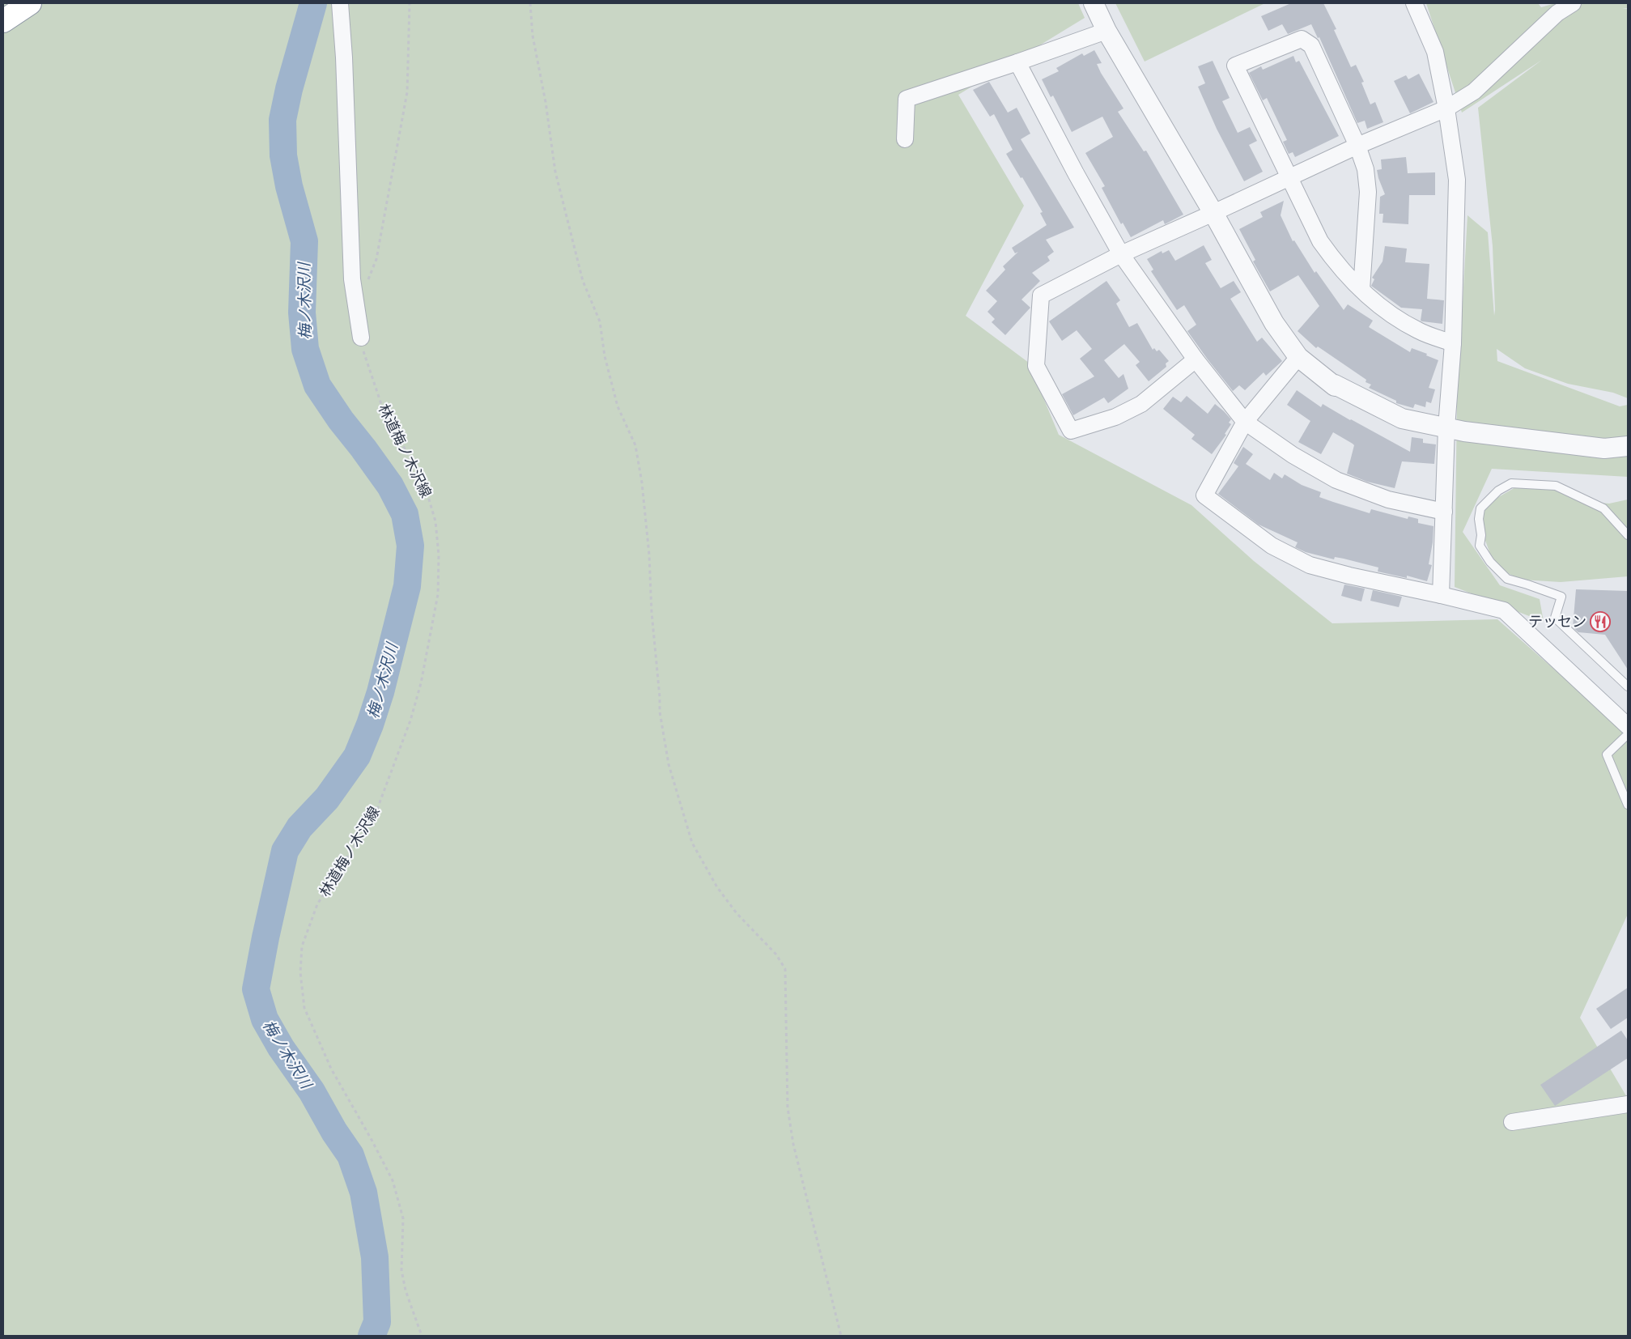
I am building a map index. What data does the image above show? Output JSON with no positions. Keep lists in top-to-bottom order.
{
  "streets": {
    "path": ["林道梅ノ木沢線"]
  },
  "water": ["梅ノ木沢川"],
  "places": {
    "restaurant": ["テッセン"]
  }
}
